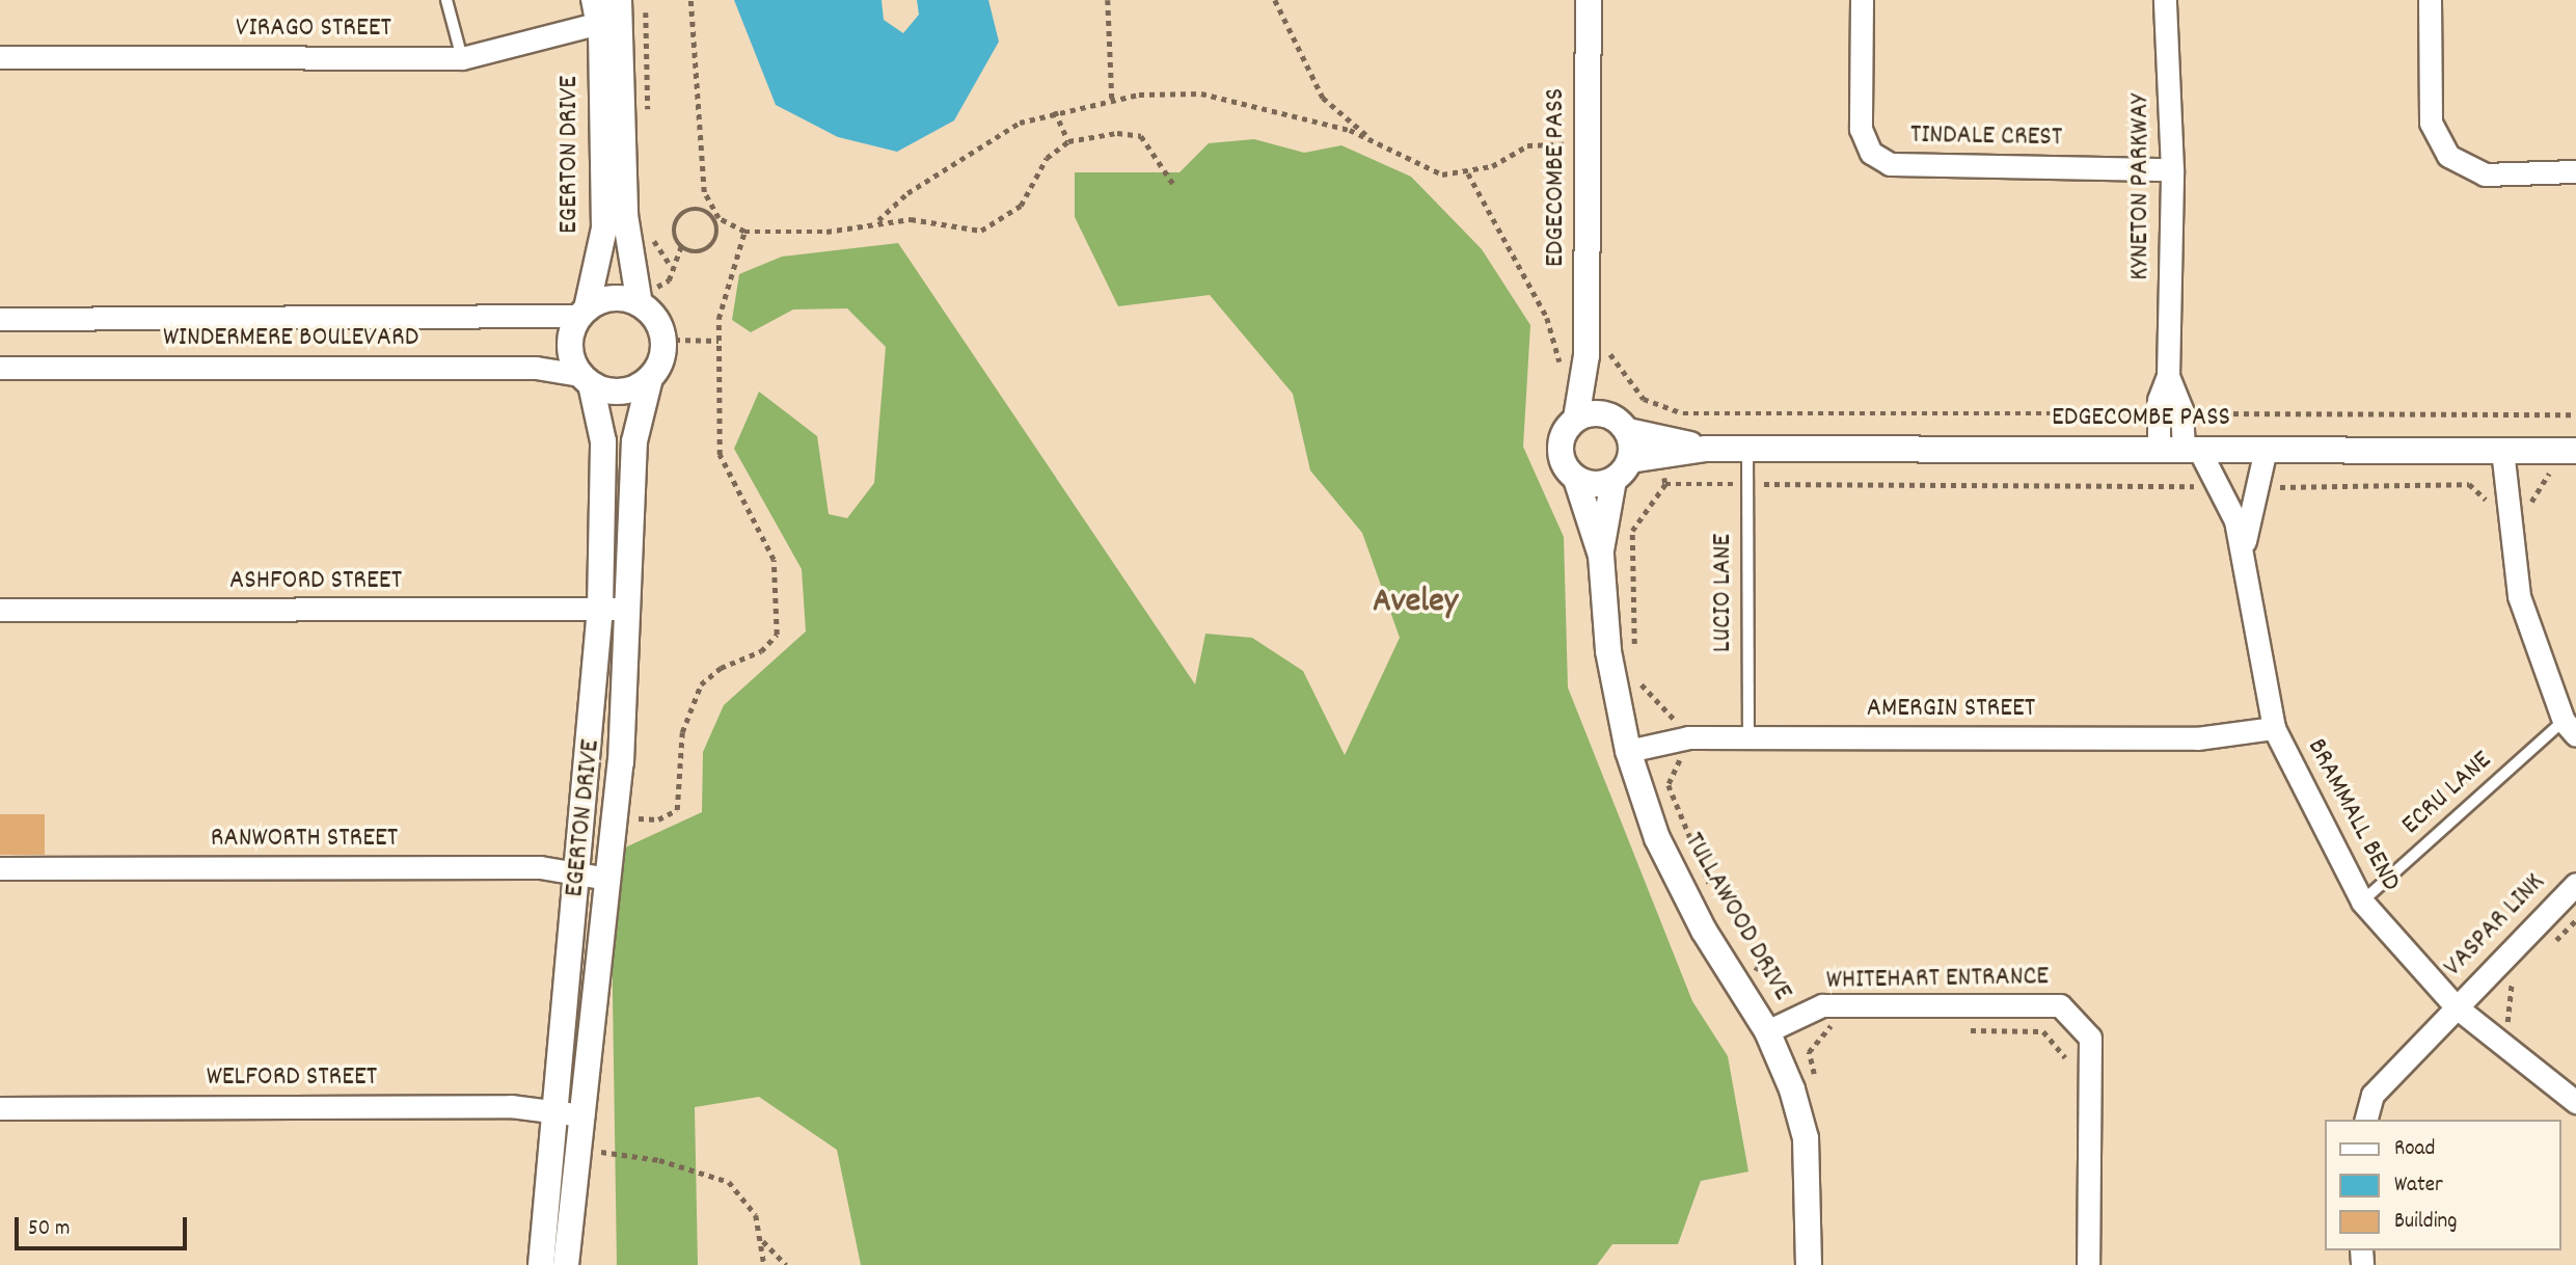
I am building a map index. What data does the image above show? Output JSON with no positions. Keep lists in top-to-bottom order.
{
  "streets": {
    "street": [
      "VIRAGO STREET",
      "TINDALE CREST",
      "EGERTON DRIVE",
      "EDGECOMBE PASS",
      "KYNETON PARKWAY",
      "WINDERMERE BOULEVARD",
      "ASHFORD STREET",
      "AMERGIN STREET",
      "BRAMMALL BEND",
      "RANWORTH STREET",
      "TULLAWOOD DRIVE",
      "VASPAR LINK",
      "WHITEHART ENTRANCE",
      "WELFORD STREET"
    ],
    "lane": ["LUCIO LANE", "ECRU LANE"]
  },
  "crossings": [
    ["VIRAGO STREET", "EGERTON DRIVE"],
    ["TINDALE CREST", "KYNETON PARKWAY"],
    ["EGERTON DRIVE", "WINDERMERE BOULEVARD"],
    ["EGERTON DRIVE", "ASHFORD STREET"],
    ["EGERTON DRIVE", "RANWORTH STREET"],
    ["EGERTON DRIVE", "WELFORD STREET"],
    ["EDGECOMBE PASS", "KYNETON PARKWAY"],
    ["EDGECOMBE PASS", "LUCIO LANE"],
    ["EDGECOMBE PASS", "BRAMMALL BEND"],
    ["EDGECOMBE PASS", "TULLAWOOD DRIVE"],
    ["KYNETON PARKWAY", "BRAMMALL BEND"],
    ["LUCIO LANE", "AMERGIN STREET"],
    ["AMERGIN STREET", "BRAMMALL BEND"],
    ["AMERGIN STREET", "TULLAWOOD DRIVE"],
    ["ECRU LANE", "BRAMMALL BEND"],
    ["BRAMMALL BEND", "VASPAR LINK"],
    ["TULLAWOOD DRIVE", "WHITEHART ENTRANCE"]
  ],
  "districts": ["Aveley"],
  "legend": ["Road", "Water", "Building"],
  "scale_bar": "50 m"
}
